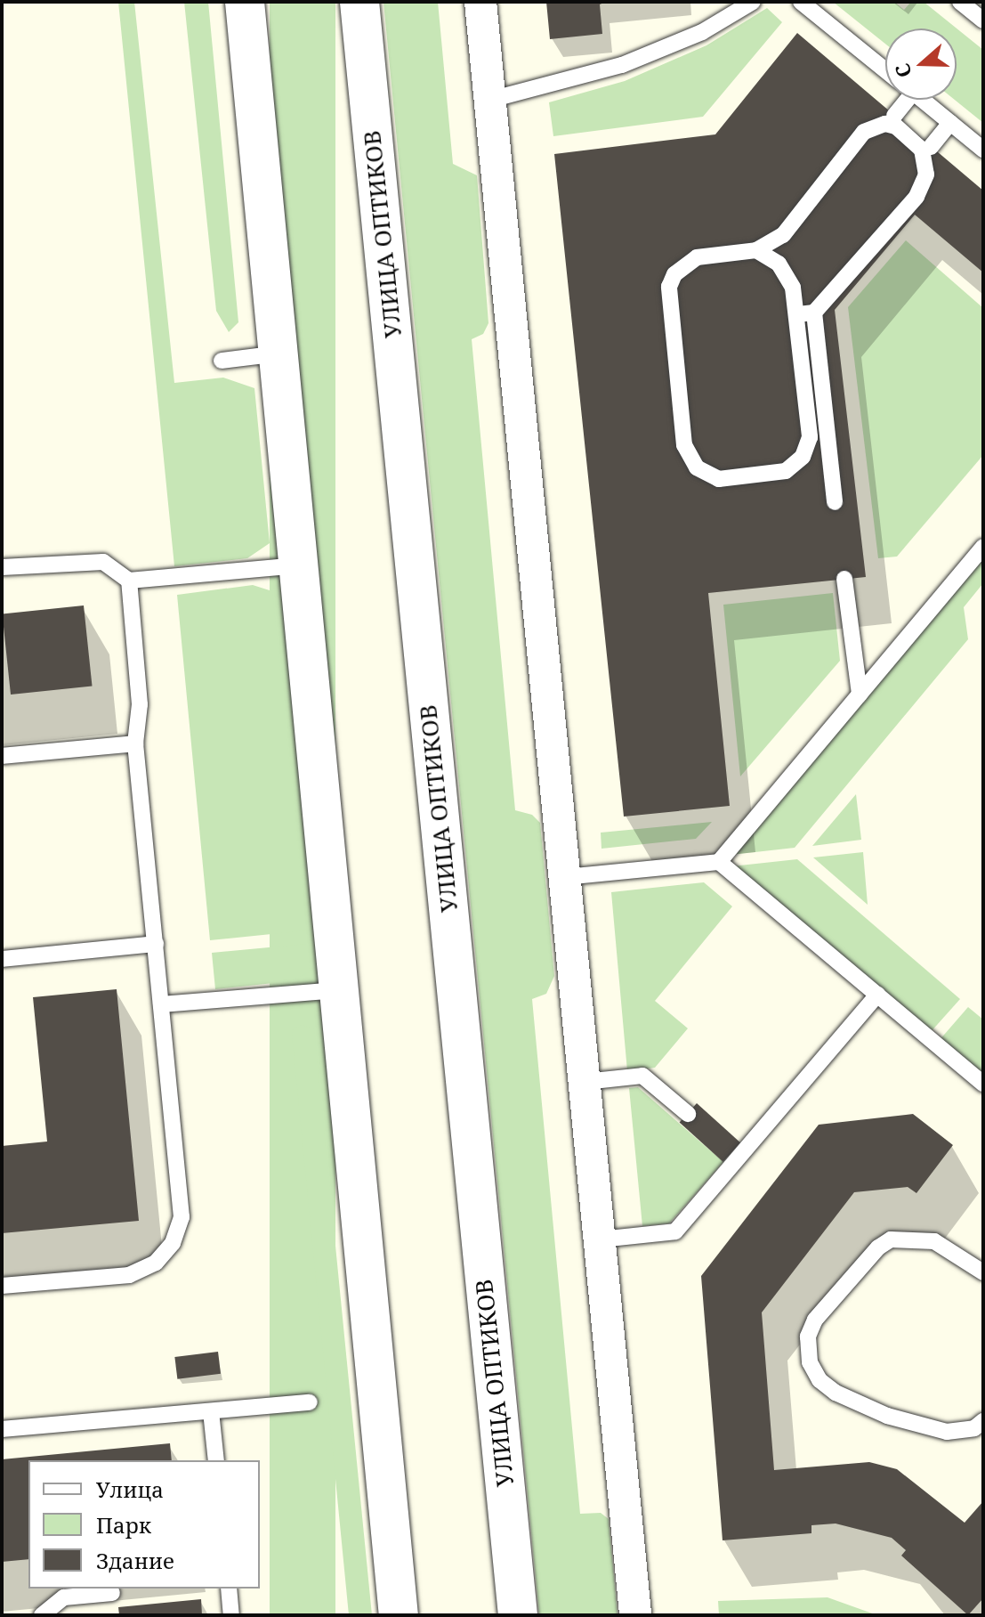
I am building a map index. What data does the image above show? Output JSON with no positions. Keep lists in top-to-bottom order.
{
  "streets": {
    "street": ["УЛИЦА ОПТИКОВ"]
  },
  "legend": ["Улица", "Парк", "Здание"],
  "north": "left"
}
